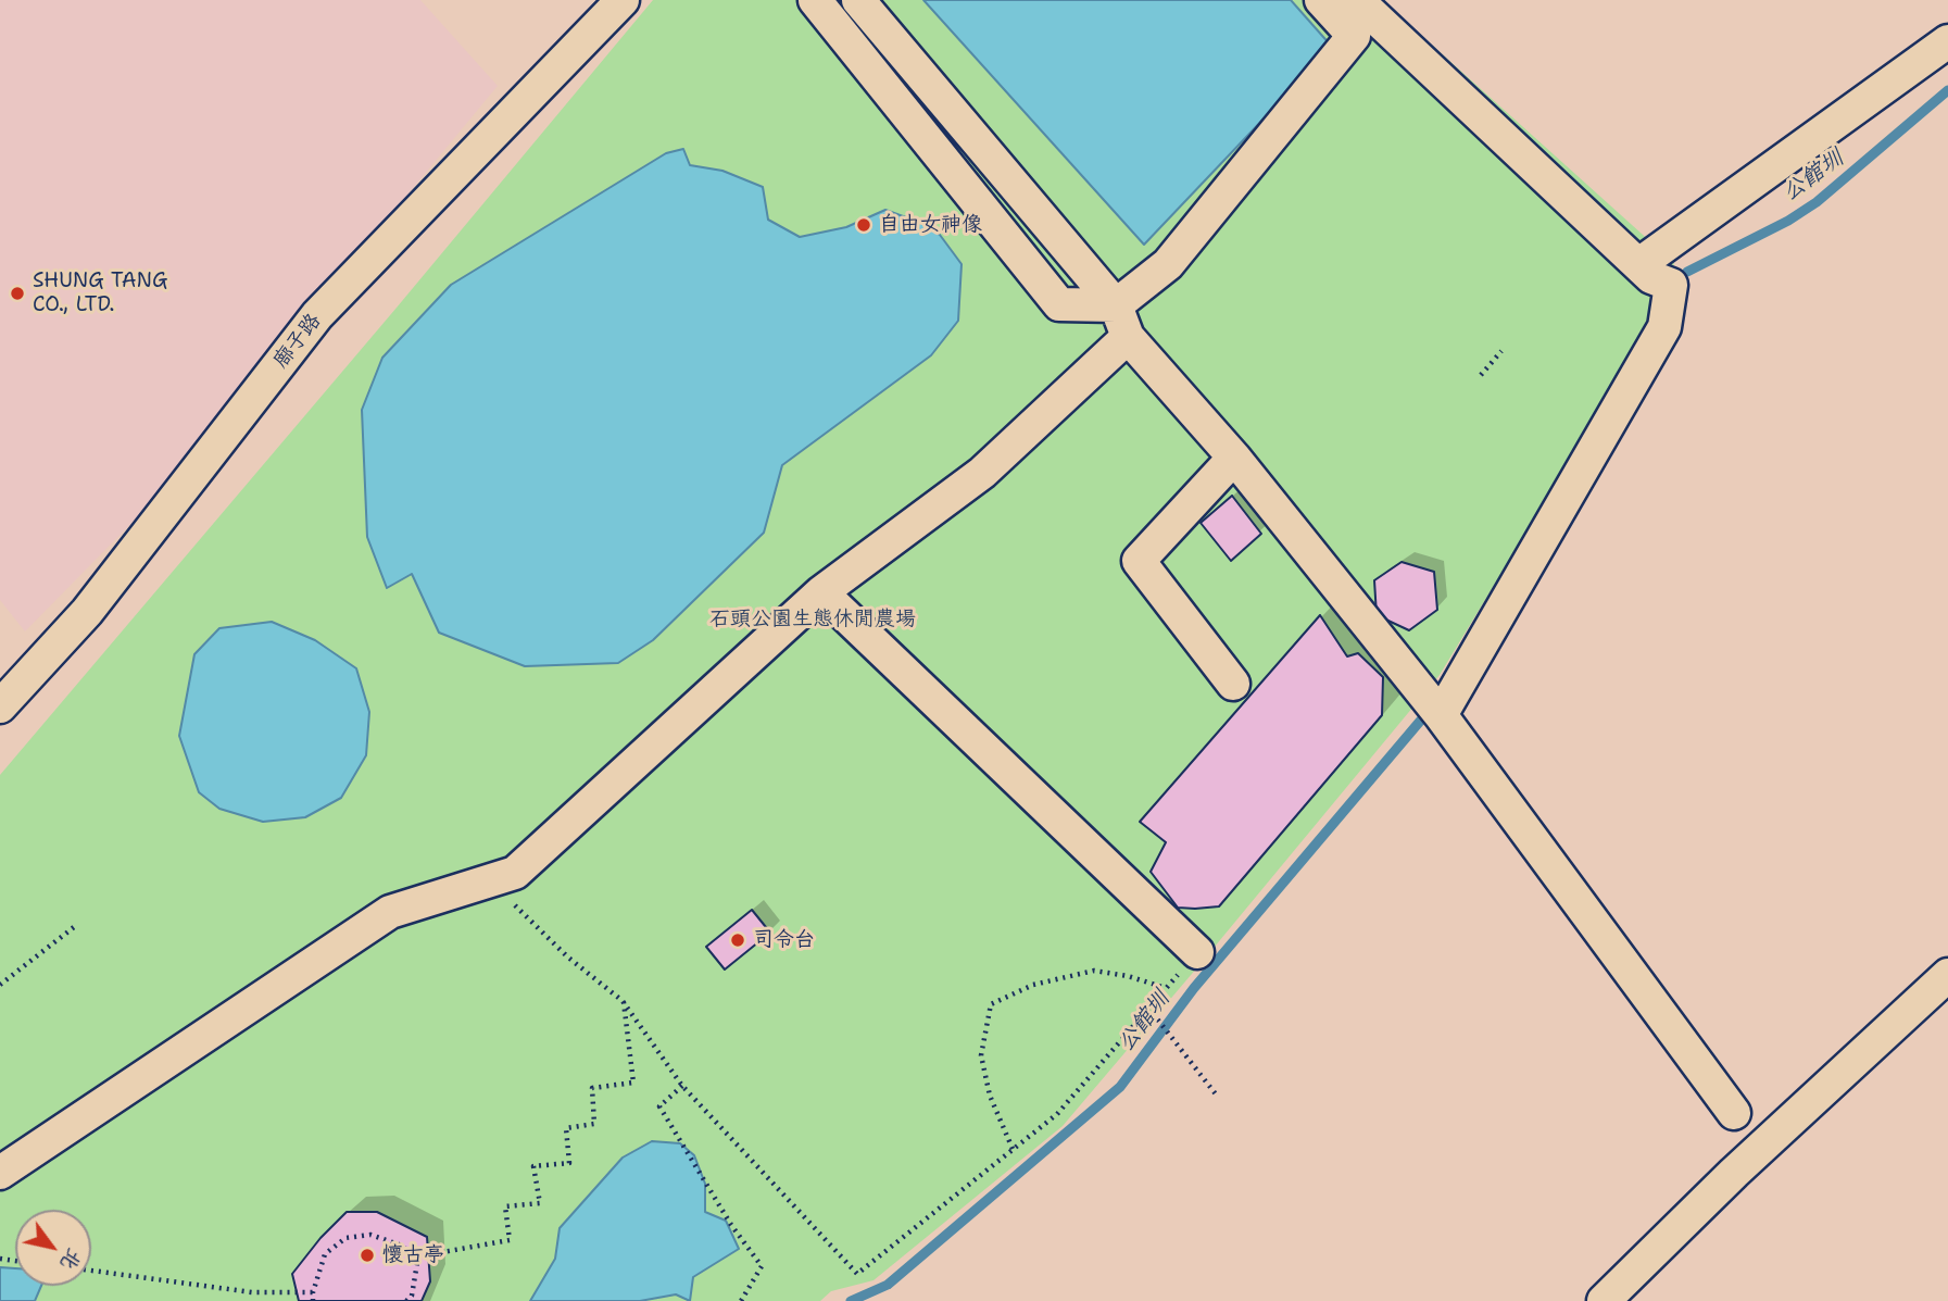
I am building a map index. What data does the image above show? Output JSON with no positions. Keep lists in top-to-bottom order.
{
  "streets": {
    "street": ["廍子路"]
  },
  "water": ["公館圳"],
  "parks": ["石頭公園生態休閒農場"],
  "places": [
    "自由女神像",
    "SHUNG TANG CO., LTD.",
    "司令台",
    "懷古亭"
  ],
  "north": "bottom right"
}
